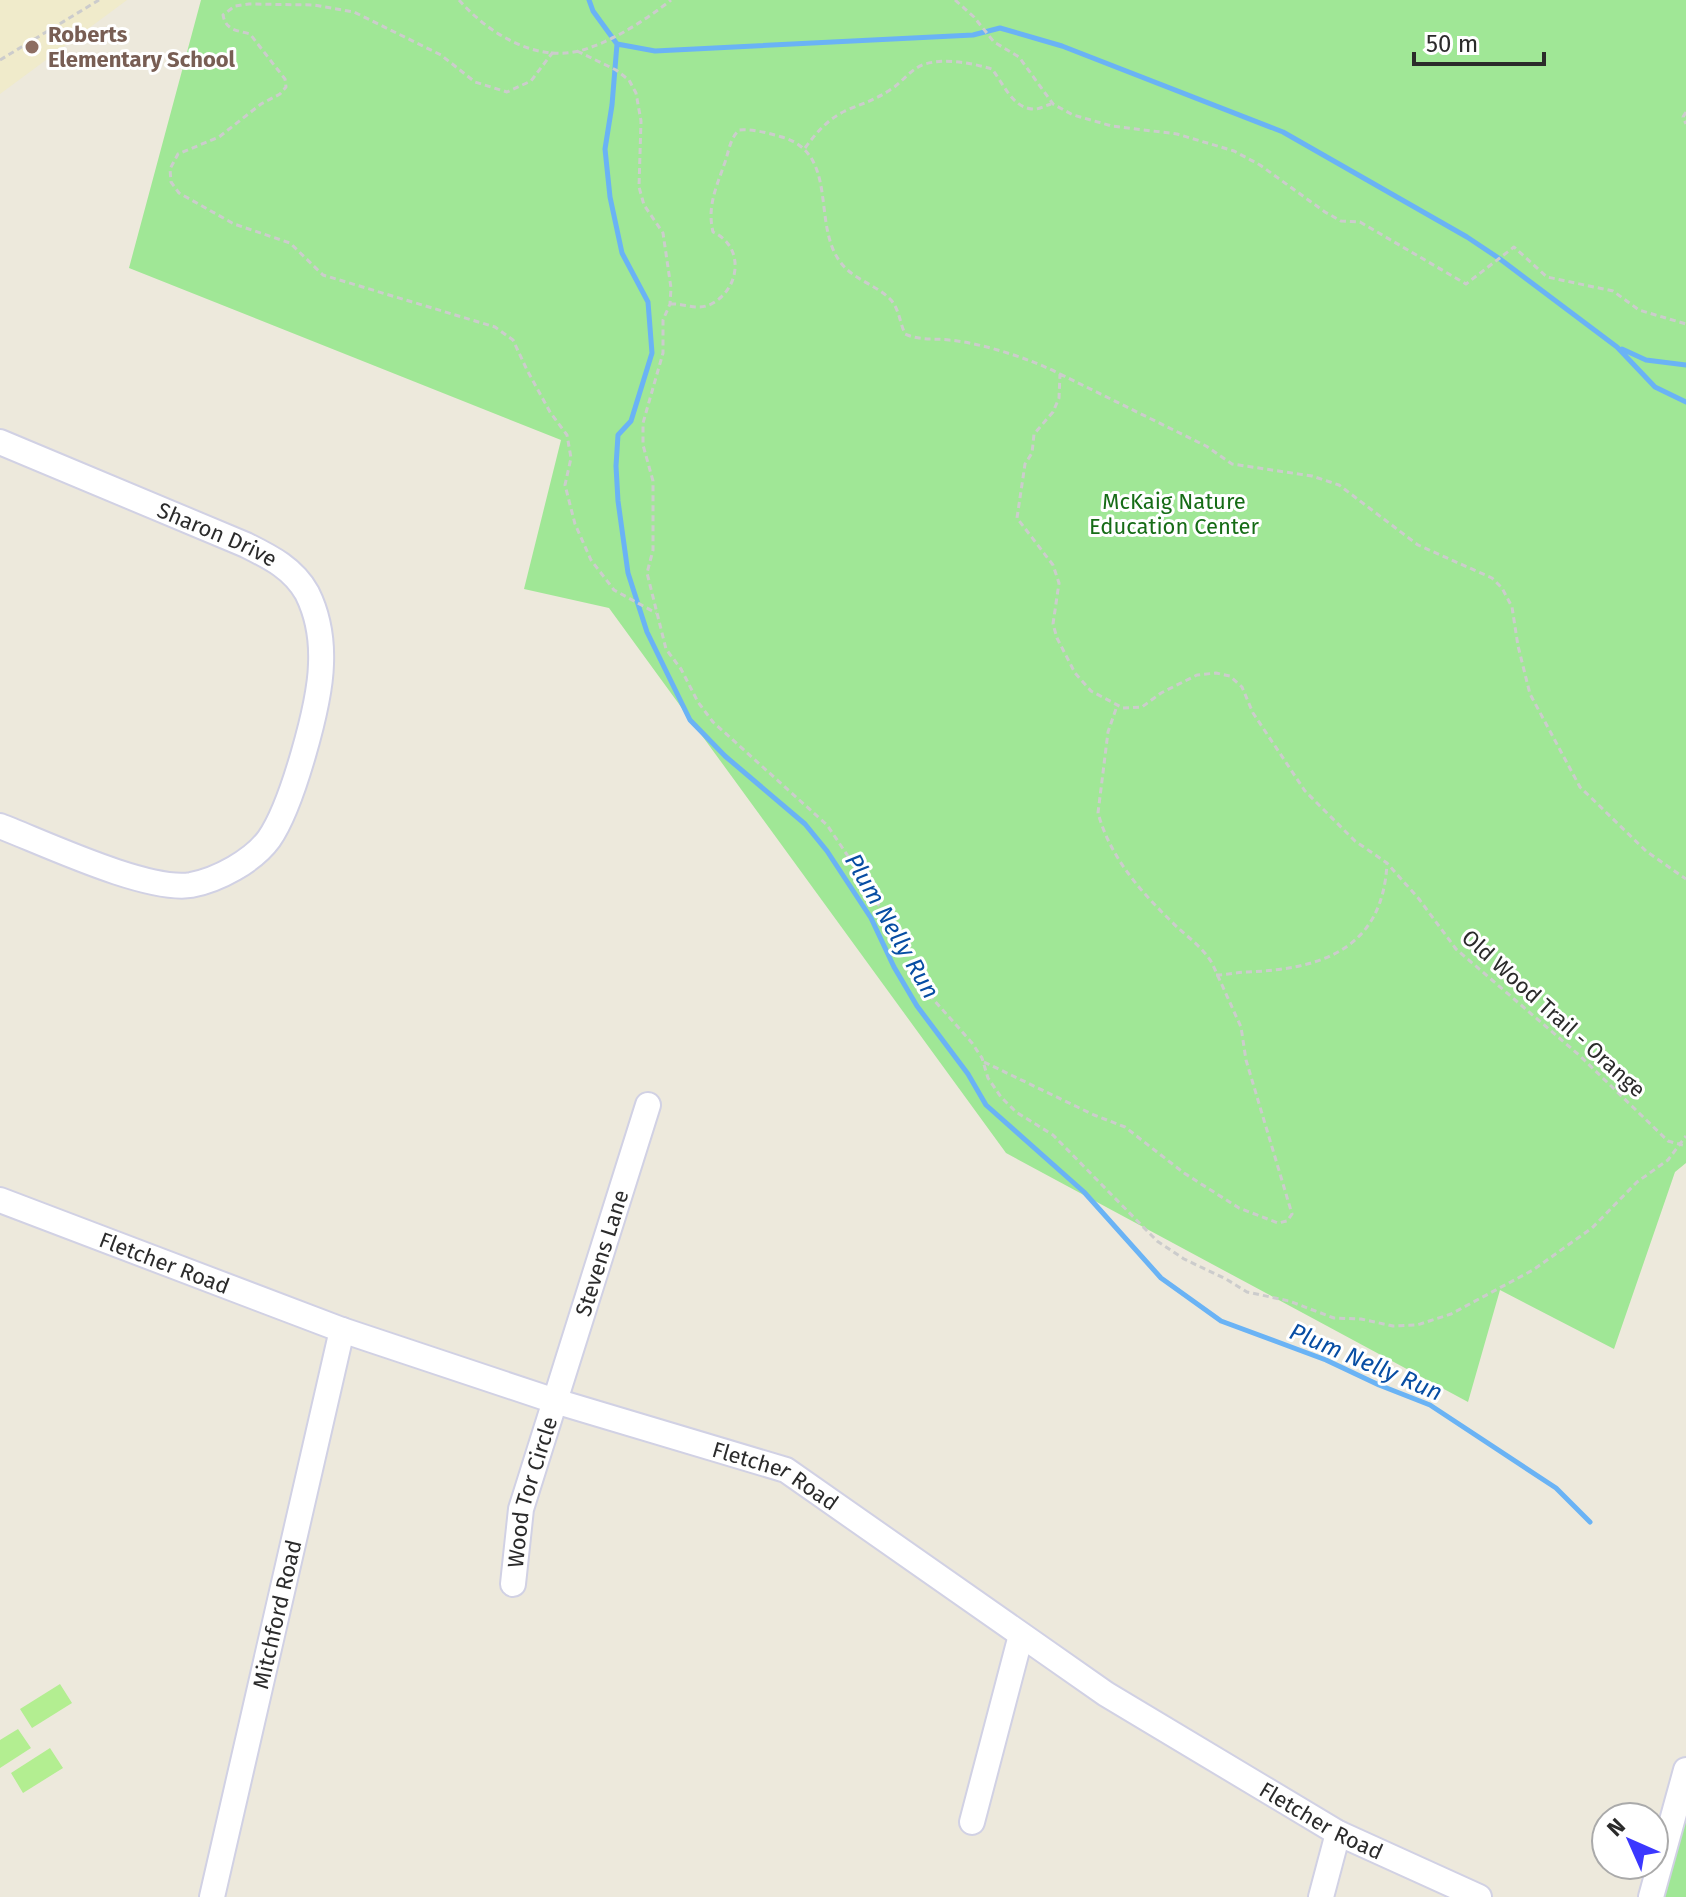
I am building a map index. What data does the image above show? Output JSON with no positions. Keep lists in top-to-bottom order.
{
  "streets": {
    "street": [
      "Sharon Drive",
      "Stevens Lane",
      "Fletcher Road",
      "Wood Tor Circle",
      "Mitchford Road"
    ],
    "path": ["Old Wood Trail - Orange"]
  },
  "crossings": [
    ["Stevens Lane", "Fletcher Road"],
    ["Stevens Lane", "Wood Tor Circle"],
    ["Fletcher Road", "Wood Tor Circle"],
    ["Fletcher Road", "Mitchford Road"]
  ],
  "water": ["Plum Nelly Run"],
  "parks": ["McKaig Nature Education Center"],
  "places": ["Roberts Elementary School"],
  "scale_bar": "50 m",
  "north": "top left"
}
